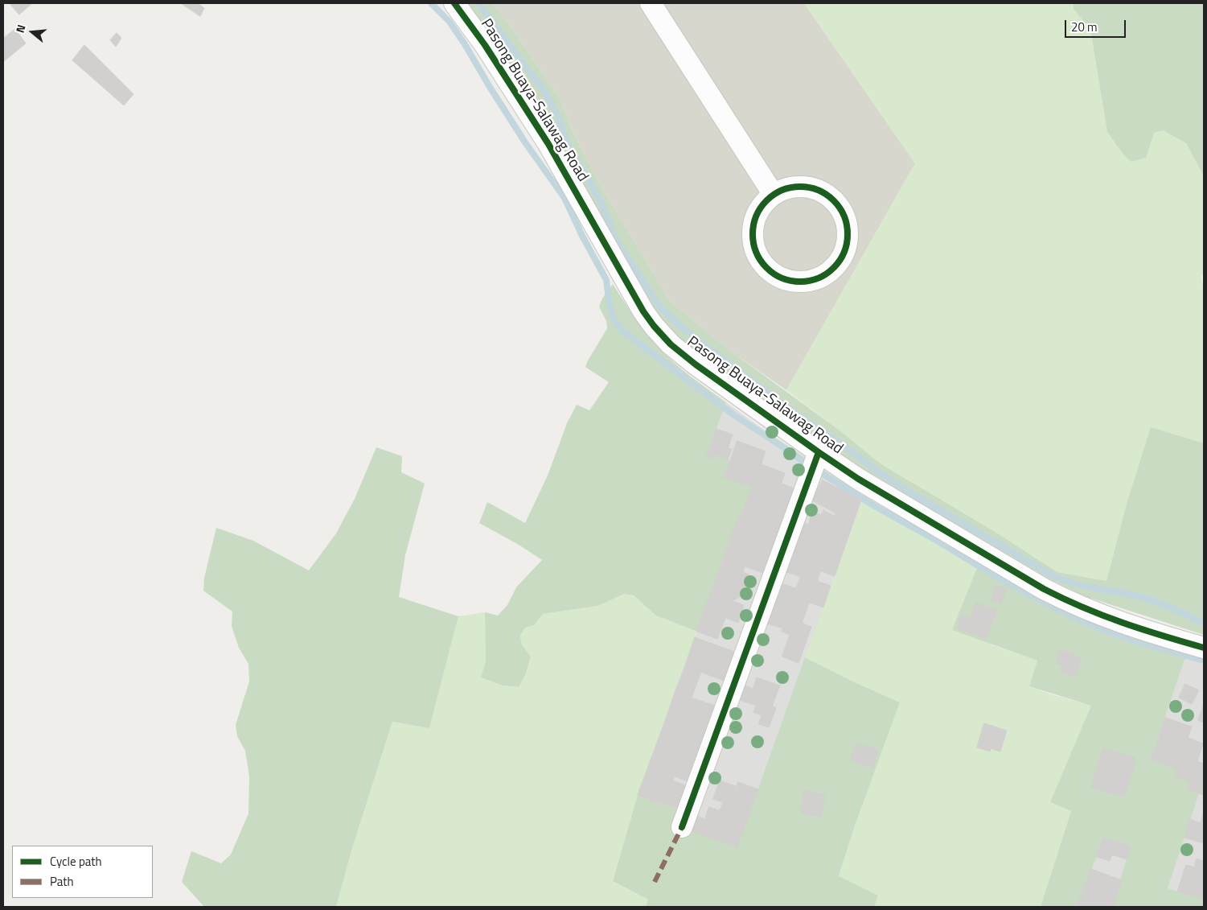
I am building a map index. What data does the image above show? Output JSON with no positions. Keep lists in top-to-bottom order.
{
  "streets": {
    "street": ["Pasong Buaya-Salawag Road"]
  },
  "legend": ["Cycle path", "Path"],
  "scale_bar": "20 m",
  "north": "left"
}
